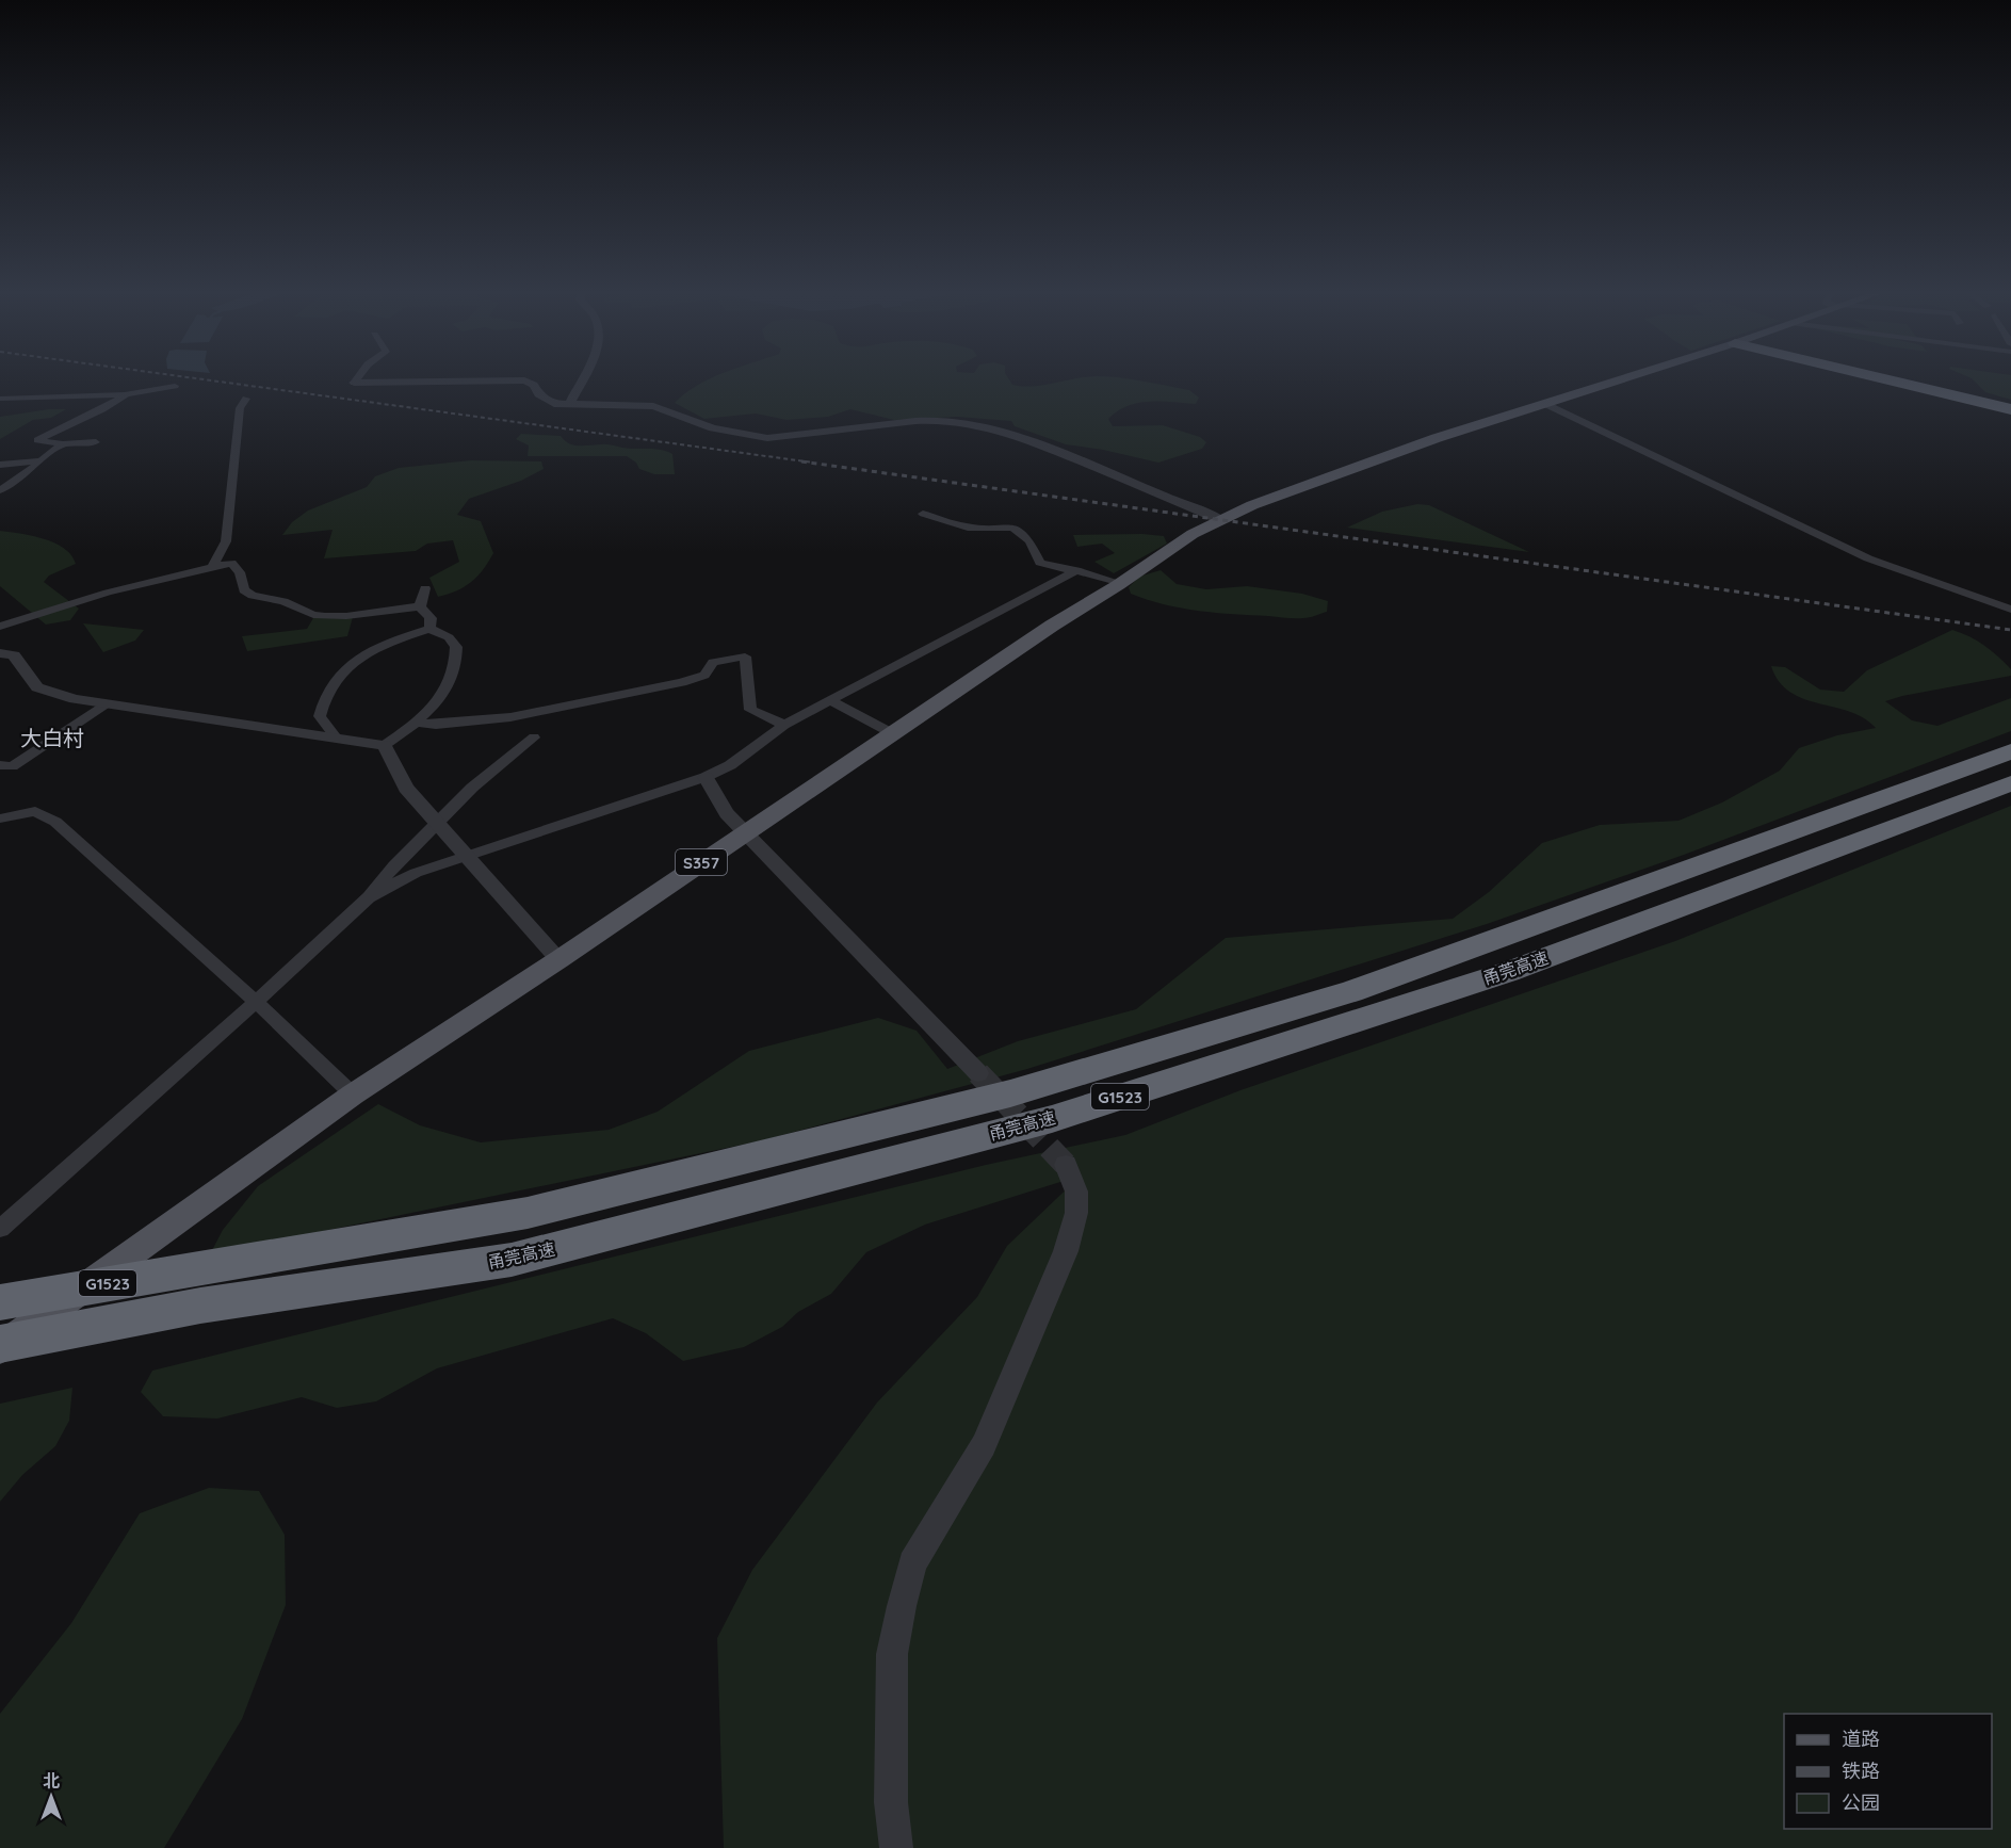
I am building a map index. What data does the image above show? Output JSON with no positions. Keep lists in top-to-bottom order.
{
  "streets": {
    "highway": ["甬莞高速", "G1523"],
    "main road": ["S357"]
  },
  "crossings": [
    ["S357", "甬莞高速"]
  ],
  "districts": ["大白村"],
  "legend": ["道路", "铁路", "公园"],
  "north": "top"
}
